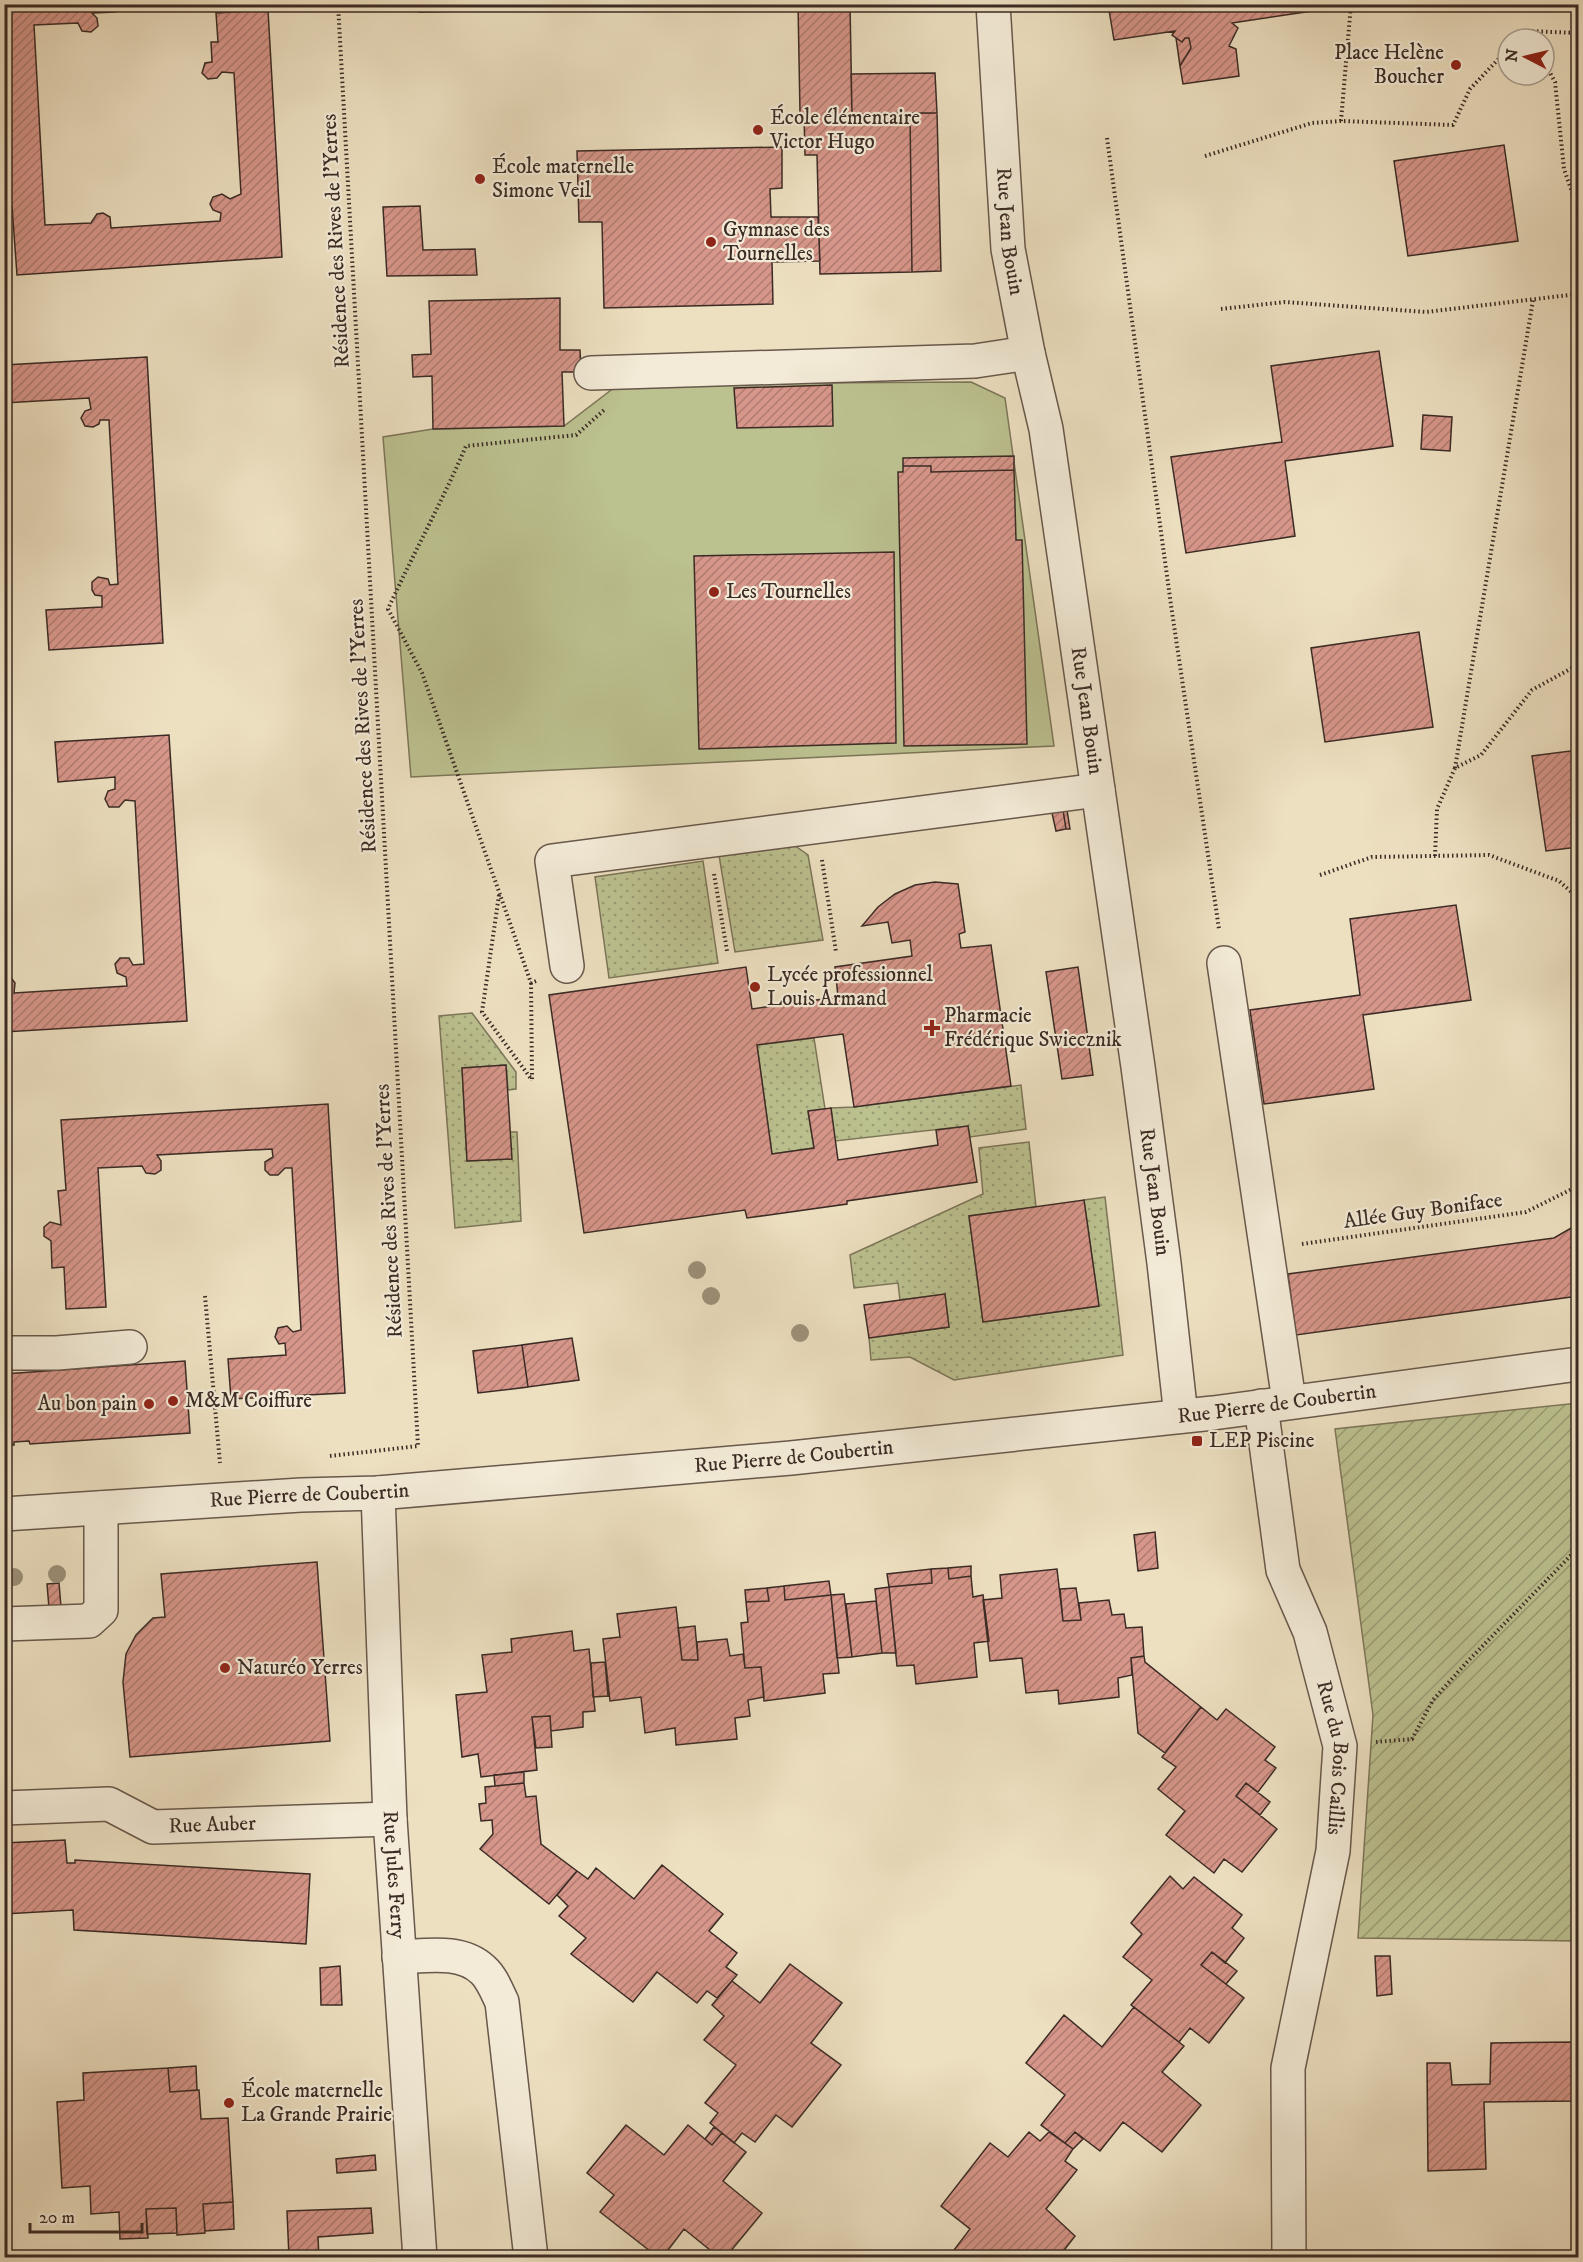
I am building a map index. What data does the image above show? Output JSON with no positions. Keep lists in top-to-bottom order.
{
  "streets": {
    "street": [
      "Rue Jean Bouin",
      "Rue Pierre de Coubertin",
      "Rue du Bois Caillis",
      "Rue Auber",
      "Rue Jules Ferry"
    ],
    "path": ["Résidence des Rives de l'Yerres", "Allée Guy Boniface"]
  },
  "crossings": [
    ["Rue Jean Bouin", "Rue Pierre de Coubertin"],
    ["Allée Guy Boniface", "Rue du Bois Caillis"],
    ["Rue Pierre de Coubertin", "Rue du Bois Caillis"],
    ["Rue Pierre de Coubertin", "Rue Jules Ferry"],
    ["Rue Auber", "Rue Jules Ferry"]
  ],
  "places": {
    "other": [
      "Place Helène Boucher",
      "École élémentaire Victor Hugo",
      "École maternelle Simone Veil",
      "Gymnase des Tournelles",
      "Les Tournelles",
      "Lycée professionnel Louis Armand",
      "M&M Coiffure",
      "Au bon pain",
      "Naturéo Yerres",
      "École maternelle La Grande Prairie"
    ],
    "health": ["Pharmacie Frédérique Swiecznik"],
    "transit": ["LEP Piscine"]
  },
  "scale_bar": "20 m",
  "north": "left"
}
